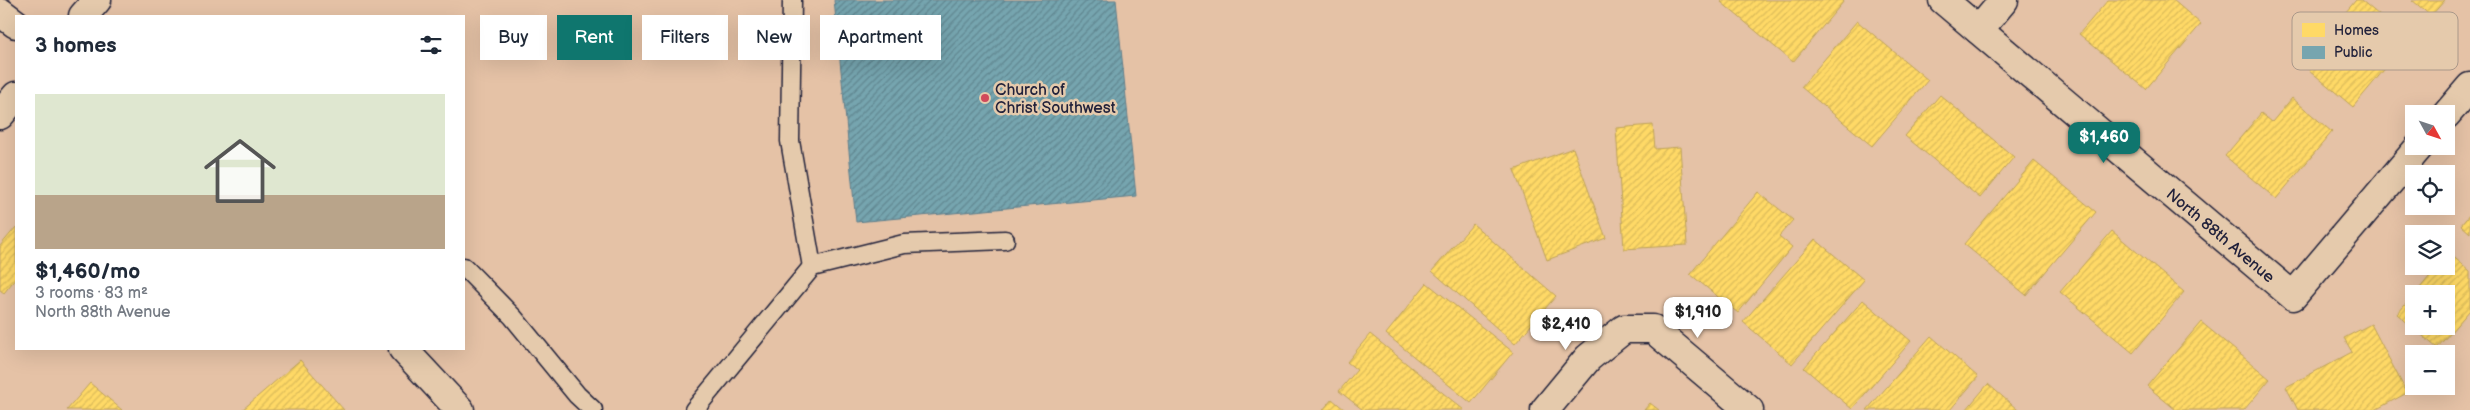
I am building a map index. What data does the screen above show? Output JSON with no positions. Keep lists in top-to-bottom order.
{
  "streets": {
    "street": ["North 88th Avenue"]
  },
  "places": ["Church of Christ Southwest"],
  "legend": ["Homes", "Public"],
  "north": "bottom right",
  "page": {
    "chip": [
      "Buy",
      "Rent",
      "Filters",
      "New",
      "Apartment"
    ],
    "heading": "3 homes",
    "list": [
      {
        "name": "$1,460/mo",
        "note": "3 rooms · 83 m² · North 88th Avenue"
      }
    ],
    "map_buttons": ["+", "−"],
    "price": ["$1,460", "$1,910", "$2,410"]
  }
}
